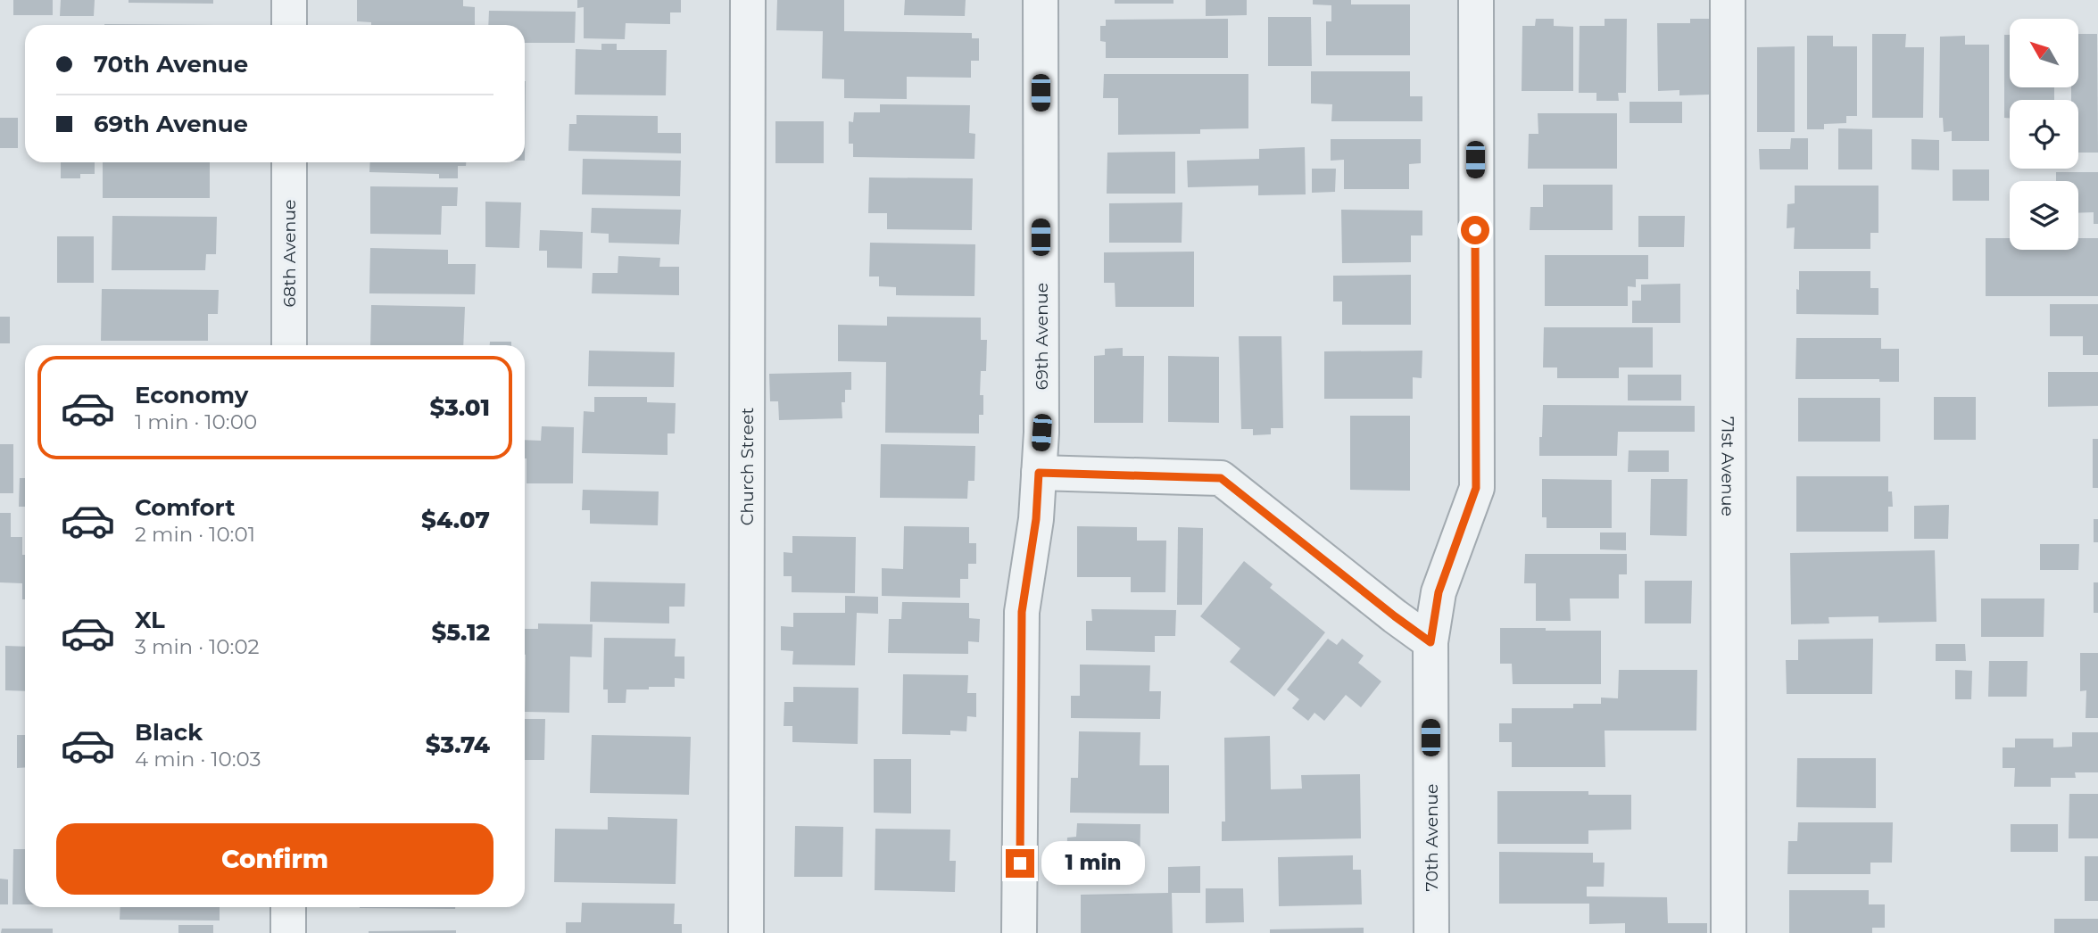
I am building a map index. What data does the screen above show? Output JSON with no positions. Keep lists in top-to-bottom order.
{
  "streets": {
    "street": [
      "68th Avenue",
      "69th Avenue",
      "Church Street",
      "71st Avenue",
      "70th Avenue"
    ]
  },
  "north": "top left",
  "page": {
    "banner": ["70th Avenue", "69th Avenue"],
    "list": [
      {
        "name": "Economy",
        "note": "1 min · 10:00",
        "value": "$3.01"
      },
      {
        "name": "Comfort",
        "note": "2 min · 10:01",
        "value": "$4.07"
      },
      {
        "name": "XL",
        "note": "3 min · 10:02",
        "value": "$5.12"
      },
      {
        "name": "Black",
        "note": "4 min · 10:03",
        "value": "$3.74"
      }
    ],
    "buttons": "Confirm",
    "bubble": "1 min"
  }
}
